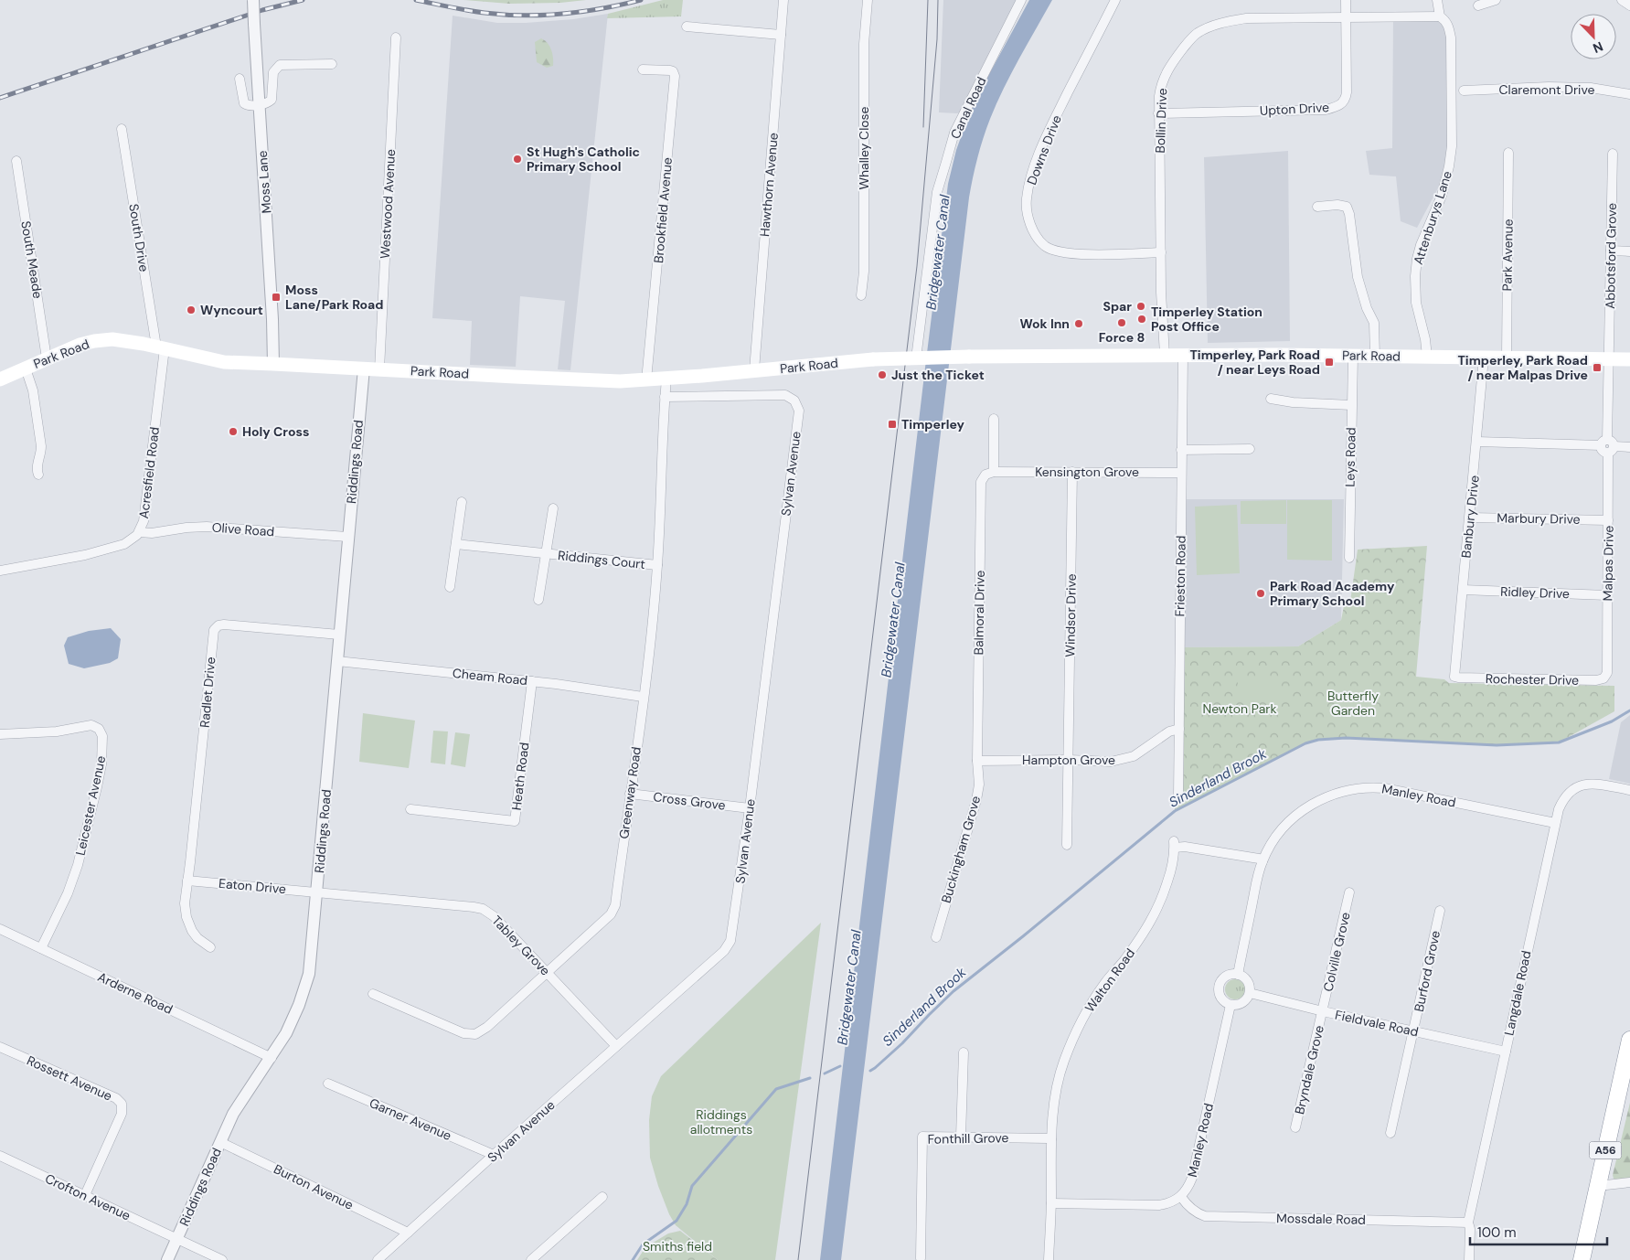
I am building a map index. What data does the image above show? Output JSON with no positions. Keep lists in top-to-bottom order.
{
  "streets": {
    "highway": ["A56"],
    "main road": ["Park Road"],
    "street": [
      "Claremont Drive",
      "Canal Road",
      "Upton Drive",
      "Bollin Drive",
      "Whalley Close",
      "Downs Drive",
      "Moss Lane",
      "Hawthorn Avenue",
      "Westwood Avenue",
      "Brookfield Avenue",
      "Attenburys Lane",
      "South Drive",
      "Park Avenue",
      "Abbotsford Grove",
      "South Meade",
      "Leys Road",
      "Riddings Road",
      "Kensington Grove",
      "Acresfield Road",
      "Sylvan Avenue",
      "Banbury Drive",
      "Marbury Drive",
      "Olive Road",
      "Riddings Court",
      "Malpas Drive",
      "Frieston Road",
      "Ridley Drive",
      "Balmoral Drive",
      "Windsor Drive",
      "Cheam Road",
      "Rochester Drive",
      "Radlet Drive",
      "Hampton Grove",
      "Heath Road",
      "Greenway Road",
      "Manley Road",
      "Cross Grove",
      "Leicester Avenue",
      "Buckingham Grove",
      "Eaton Drive",
      "Tabley Grove",
      "Colville Grove",
      "Burford Grove",
      "Walton Road",
      "Arderne Road",
      "Langdale Road",
      "Fieldvale Road",
      "Bryndale Grove",
      "Rossett Avenue",
      "Garner Avenue",
      "Fonthill Grove",
      "Burton Avenue",
      "Crofton Avenue",
      "Mossdale Road"
    ]
  },
  "crossings": [
    ["Canal Road", "Park Road"],
    ["Upton Drive", "Bollin Drive"],
    ["Bollin Drive", "Downs Drive"],
    ["Bollin Drive", "Attenburys Lane"],
    ["Bollin Drive", "Park Road"],
    ["Moss Lane", "Park Road"],
    ["Hawthorn Avenue", "Park Road"],
    ["Westwood Avenue", "Park Road"],
    ["Brookfield Avenue", "Park Road"],
    ["Attenburys Lane", "Park Road"],
    ["South Drive", "Park Road"],
    ["South Drive", "Acresfield Road"],
    ["Park Avenue", "Park Road"],
    ["Abbotsford Grove", "Park Road"],
    ["Abbotsford Grove", "Malpas Drive"],
    ["South Meade", "Park Road"],
    ["Park Road", "Leys Road"],
    ["Park Road", "Riddings Road"],
    ["Park Road", "Acresfield Road"],
    ["Park Road", "Banbury Drive"],
    ["Park Road", "Malpas Drive"],
    ["Park Road", "Frieston Road"],
    ["Park Road", "Greenway Road"],
    ["Riddings Road", "Olive Road"],
    ["Riddings Road", "Cheam Road"],
    ["Riddings Road", "Radlet Drive"],
    ["Riddings Road", "Eaton Drive"],
    ["Riddings Road", "Tabley Grove"],
    ["Riddings Road", "Arderne Road"],
    ["Riddings Road", "Burton Avenue"],
    ["Riddings Road", "Crofton Avenue"],
    ["Kensington Grove", "Frieston Road"],
    ["Kensington Grove", "Balmoral Drive"],
    ["Kensington Grove", "Windsor Drive"],
    ["Acresfield Road", "Olive Road"],
    ["Sylvan Avenue", "Greenway Road"],
    ["Sylvan Avenue", "Cross Grove"],
    ["Sylvan Avenue", "Tabley Grove"],
    ["Sylvan Avenue", "Garner Avenue"],
    ["Sylvan Avenue", "Burton Avenue"],
    ["Banbury Drive", "Marbury Drive"],
    ["Banbury Drive", "Ridley Drive"],
    ["Banbury Drive", "Rochester Drive"],
    ["Marbury Drive", "Malpas Drive"],
    ["Riddings Court", "Greenway Road"],
    ["Malpas Drive", "Ridley Drive"],
    ["Malpas Drive", "Rochester Drive"],
    ["Frieston Road", "Hampton Grove"],
    ["Balmoral Drive", "Hampton Grove"],
    ["Balmoral Drive", "Buckingham Grove"],
    ["Windsor Drive", "Hampton Grove"],
    ["Cheam Road", "Heath Road"],
    ["Cheam Road", "Greenway Road"],
    ["Radlet Drive", "Eaton Drive"],
    ["Hampton Grove", "Buckingham Grove"],
    ["Greenway Road", "Cross Grove"],
    ["Greenway Road", "Tabley Grove"],
    ["Manley Road", "Walton Road"],
    ["Manley Road", "Langdale Road"],
    ["Manley Road", "Fieldvale Road"],
    ["Manley Road", "Mossdale Road"],
    ["Leicester Avenue", "Arderne Road"],
    ["Eaton Drive", "Tabley Grove"],
    ["Colville Grove", "Fieldvale Road"],
    ["Colville Grove", "Bryndale Grove"],
    ["Burford Grove", "Fieldvale Road"],
    ["Walton Road", "Fonthill Grove"],
    ["Langdale Road", "Fieldvale Road"],
    ["Langdale Road", "Mossdale Road"],
    ["Fieldvale Road", "Bryndale Grove"],
    ["Rossett Avenue", "Crofton Avenue"]
  ],
  "water": ["Bridgewater Canal", "Sinderland Brook"],
  "parks": [
    "Butterfly Garden",
    "Newton Park",
    "Riddings allotments",
    "Smiths field"
  ],
  "places": {
    "other": [
      "St Hugh's Catholic Primary School",
      "Spar",
      "Wyncourt",
      "Timperley Station Post Office",
      "Force 8",
      "Wok Inn",
      "Just the Ticket",
      "Holy Cross",
      "Park Road Academy Primary School"
    ],
    "transit": [
      "Moss Lane/Park Road",
      "Timperley, Park Road / near Leys Road",
      "Timperley, Park Road / near Malpas Drive",
      "Timperley"
    ]
  },
  "scale_bar": "100 m",
  "north": "bottom right"
}
